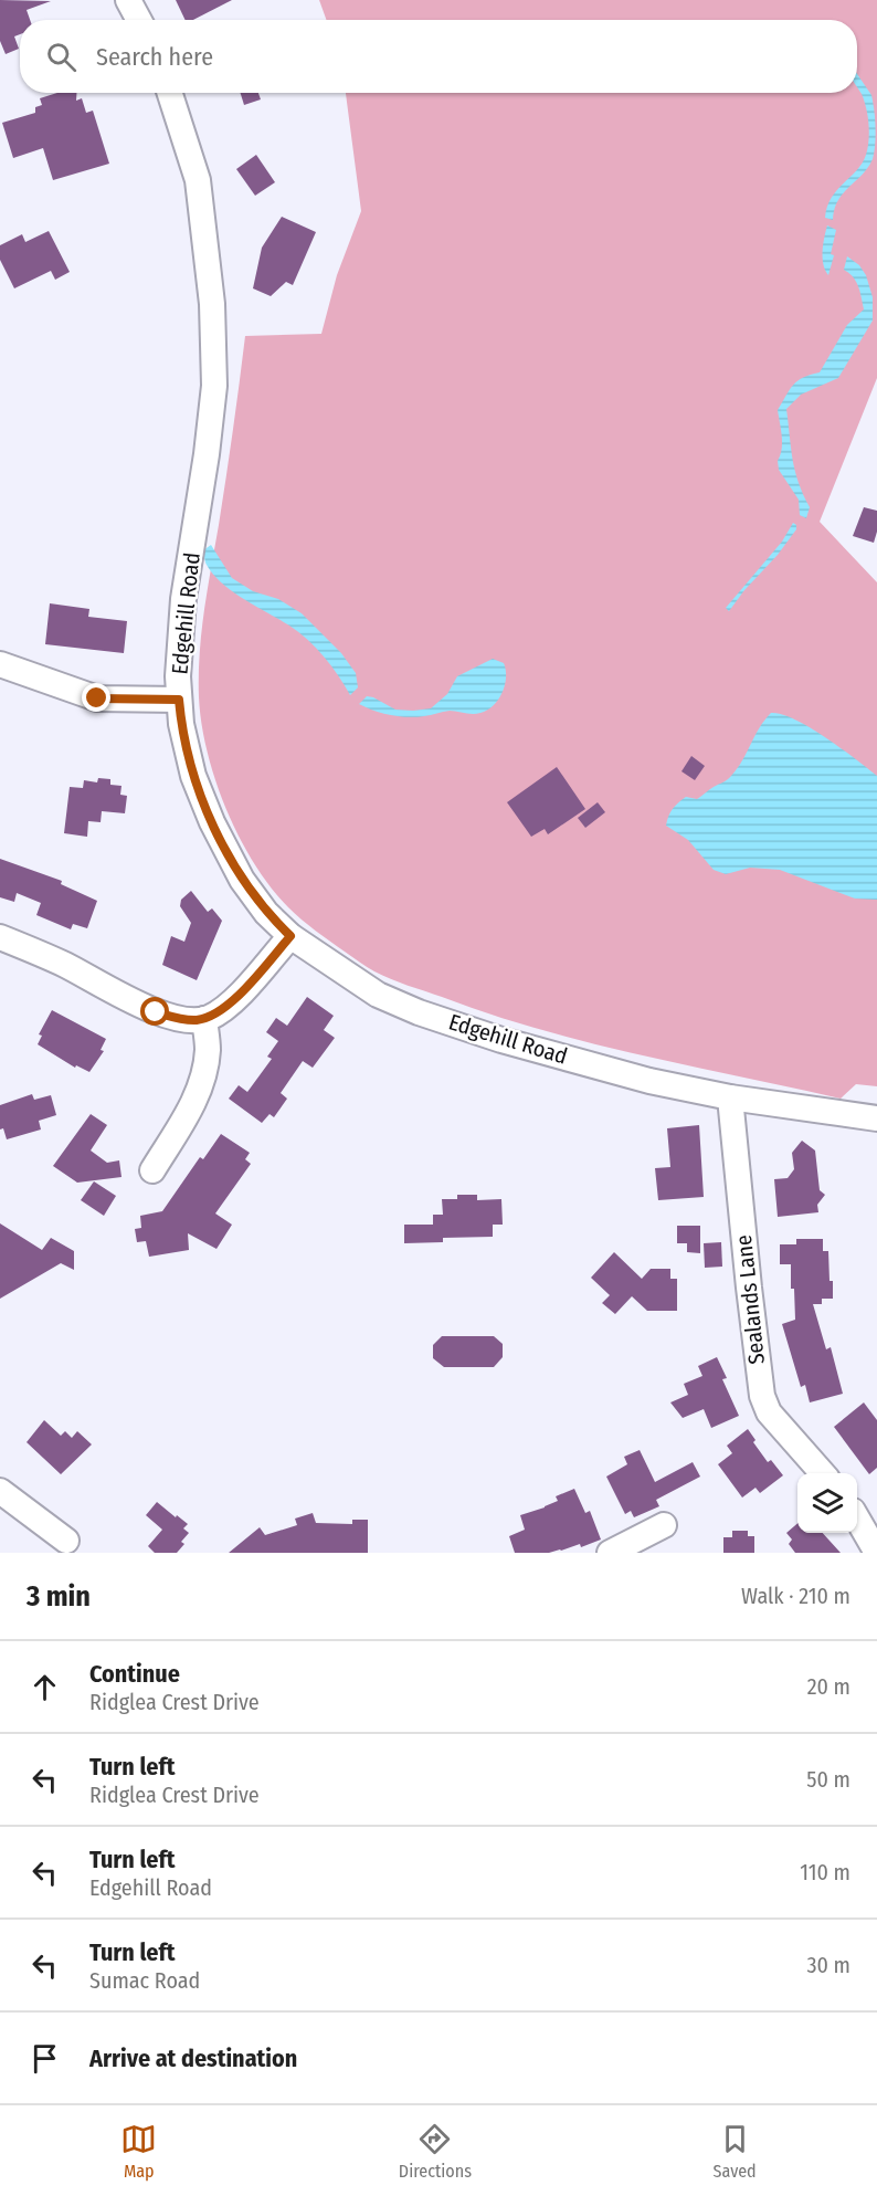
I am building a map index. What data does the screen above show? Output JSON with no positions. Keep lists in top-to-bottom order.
{
  "streets": {
    "street": ["Edgehill Road", "Sealands Lane"]
  },
  "crossings": [
    ["Edgehill Road", "Sealands Lane"]
  ],
  "page": {
    "search": "Search here",
    "heading": ["3 min", "Walk · 210 m"],
    "list": [
      ["Continue", "Ridglea Crest Drive", "20 m"],
      ["Turn left", "Ridglea Crest Drive", "50 m"],
      ["Turn left", "Edgehill Road", "110 m"],
      ["Turn left", "Sumac Road", "30 m"],
      "Arrive at destination"
    ],
    "nav": ["Map", "Directions", "Saved"]
  }
}
